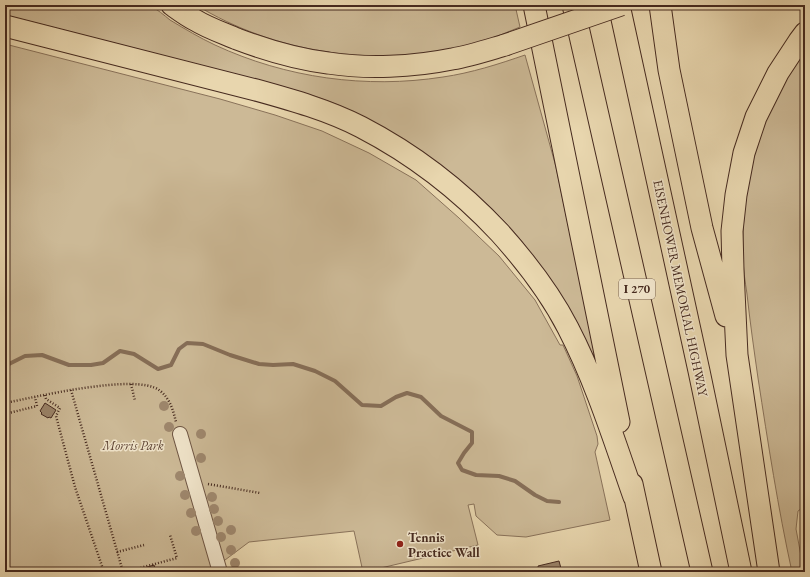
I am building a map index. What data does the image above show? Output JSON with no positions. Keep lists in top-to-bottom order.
{
  "streets": {
    "highway": ["EISENHOWER MEMORIAL HIGHWAY", "I 270"]
  },
  "parks": ["Morris Park"],
  "places": ["Tennis Practice Wall"]
}
